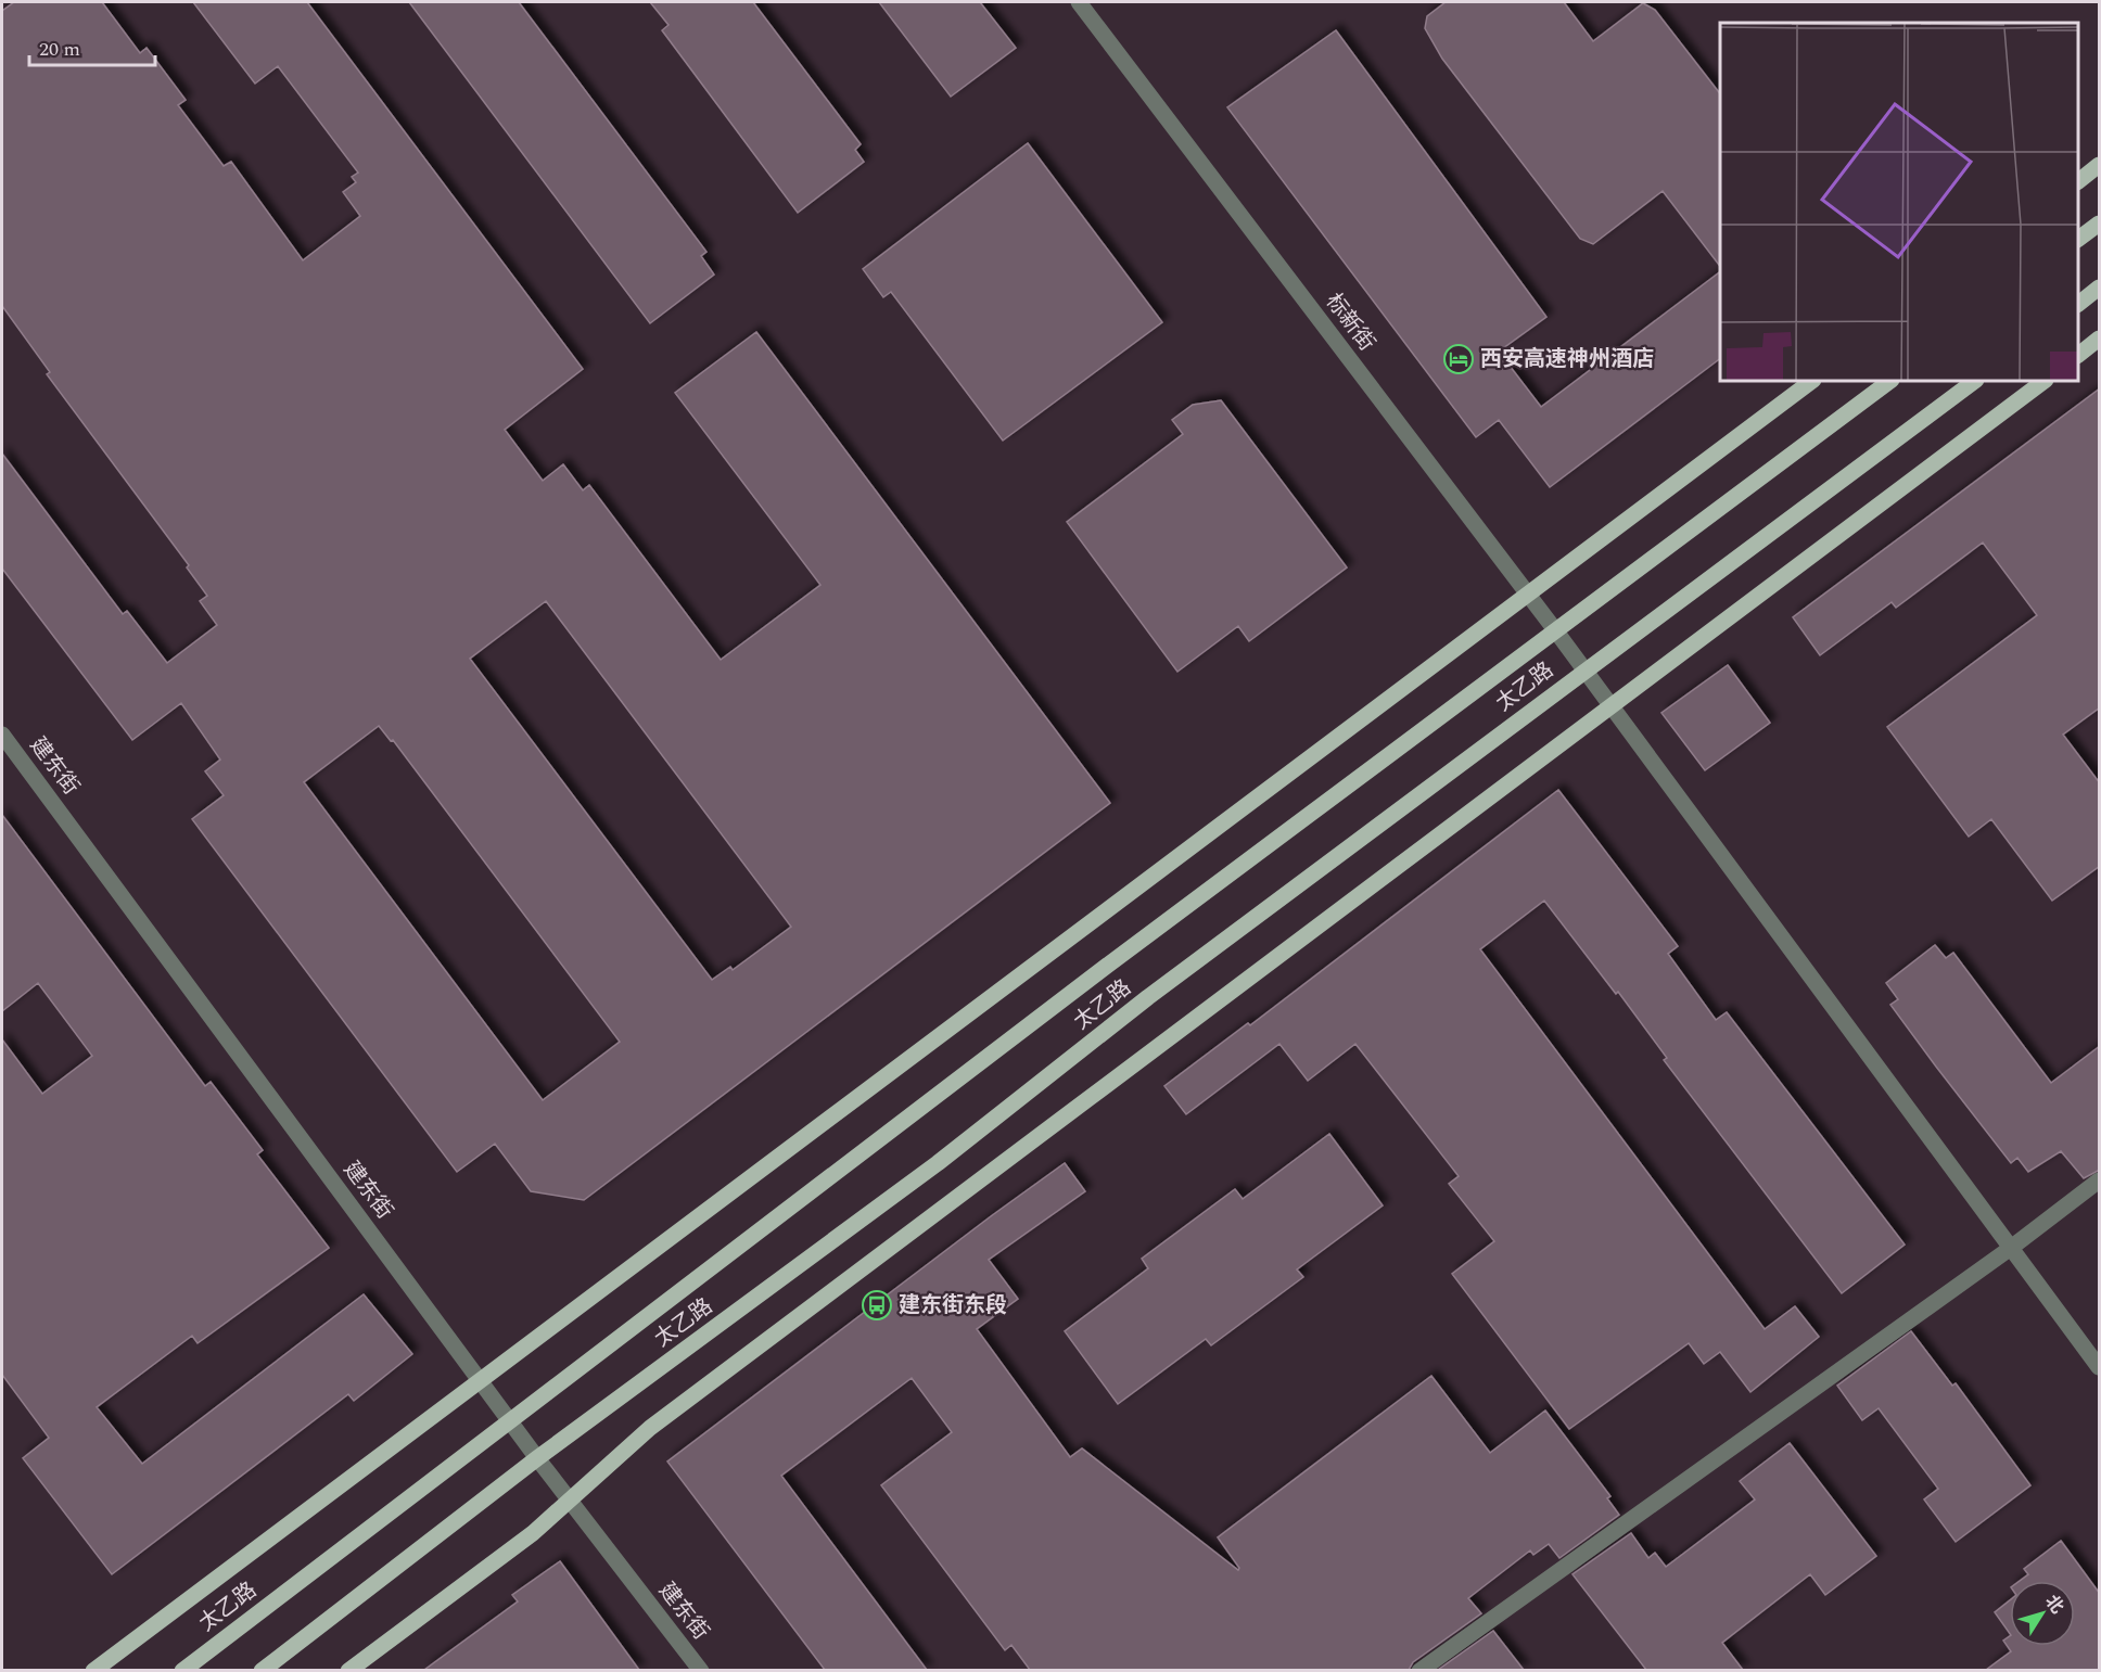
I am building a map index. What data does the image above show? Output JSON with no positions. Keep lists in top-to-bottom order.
{
  "streets": {
    "main road": ["太乙路"],
    "street": ["标新街", "建东街"]
  },
  "crossings": [
    ["标新街", "太乙路"],
    ["太乙路", "建东街"]
  ],
  "places": {
    "hotel": ["西安高速神州酒店"],
    "bus stop": ["建东街东段"]
  },
  "scale_bar": "20 m",
  "north": "top right"
}
